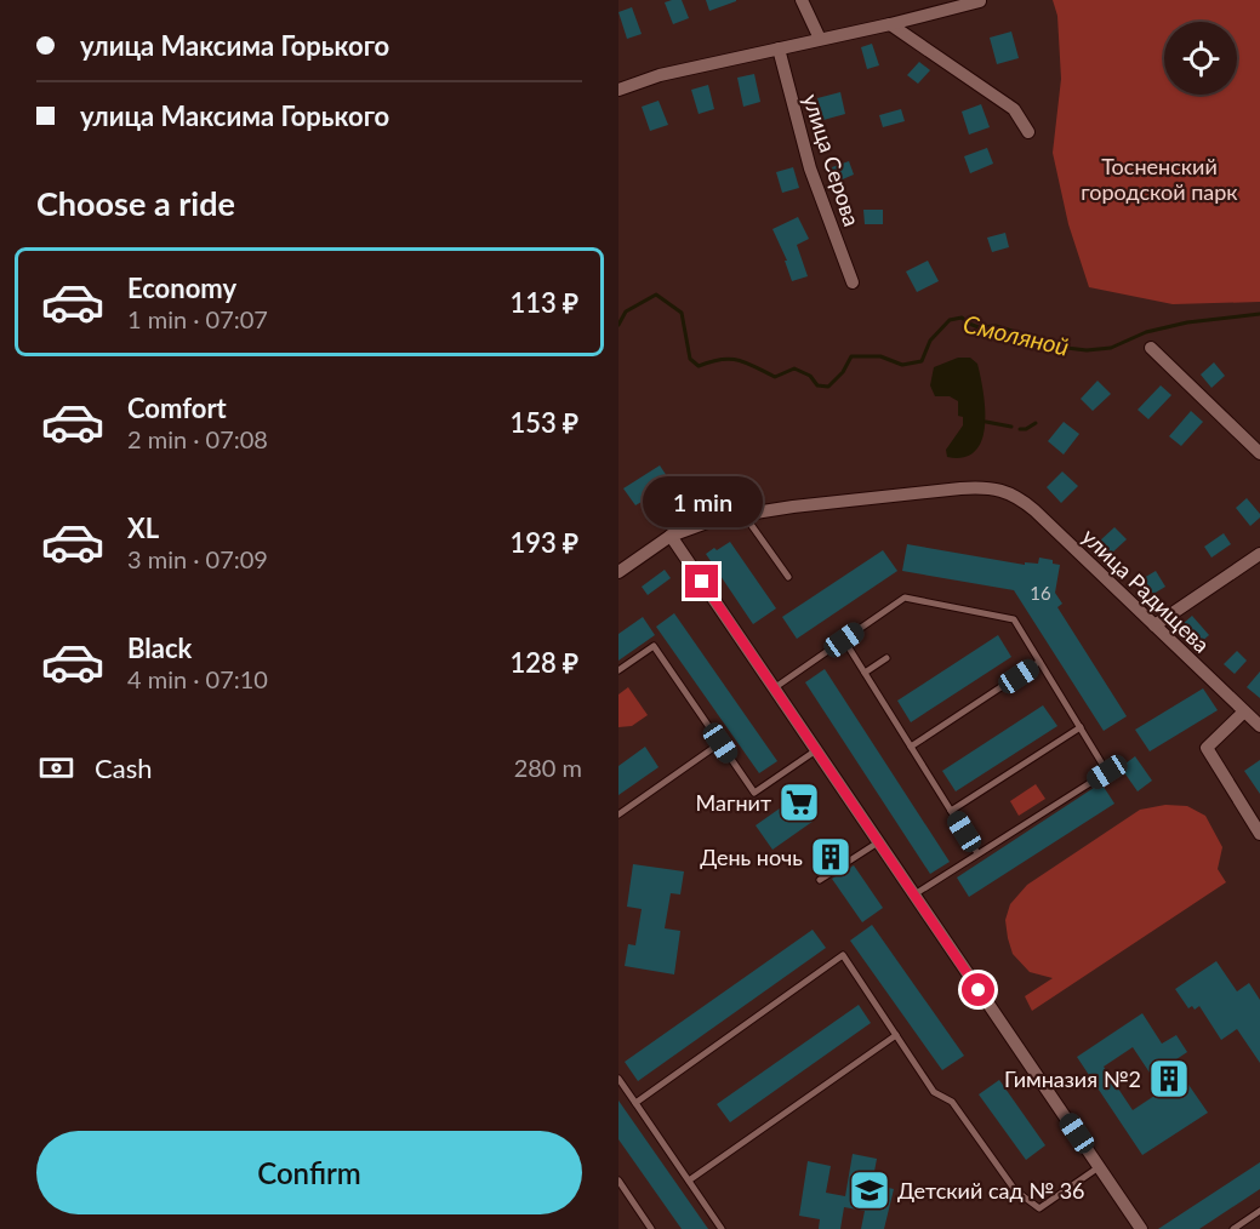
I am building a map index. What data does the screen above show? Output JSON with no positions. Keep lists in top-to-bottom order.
{
  "streets": {
    "street": ["улица Серова", "улица Радищева"]
  },
  "water": ["Смоляной"],
  "parks": ["Тосненский городской парк"],
  "places": {
    "supermarket": ["Магнит"],
    "building": ["День ночь", "Гимназия №2"],
    "school or university": ["Детский сад № 36"]
  },
  "house_numbers": ["16"],
  "page": {
    "banner": ["улица Максима Горького", "улица Максима Горького"],
    "heading": "Choose a ride",
    "list": [
      {
        "name": "Economy",
        "note": "1 min · 07:07",
        "value": "113 ₽"
      },
      {
        "name": "Comfort",
        "note": "2 min · 07:08",
        "value": "153 ₽"
      },
      {
        "name": "XL",
        "note": "3 min · 07:09",
        "value": "193 ₽"
      },
      {
        "name": "Black",
        "note": "4 min · 07:10",
        "value": "128 ₽"
      }
    ],
    "bubble": "1 min",
    "pay": ["Cash", "280 m"],
    "buttons": "Confirm"
  }
}
